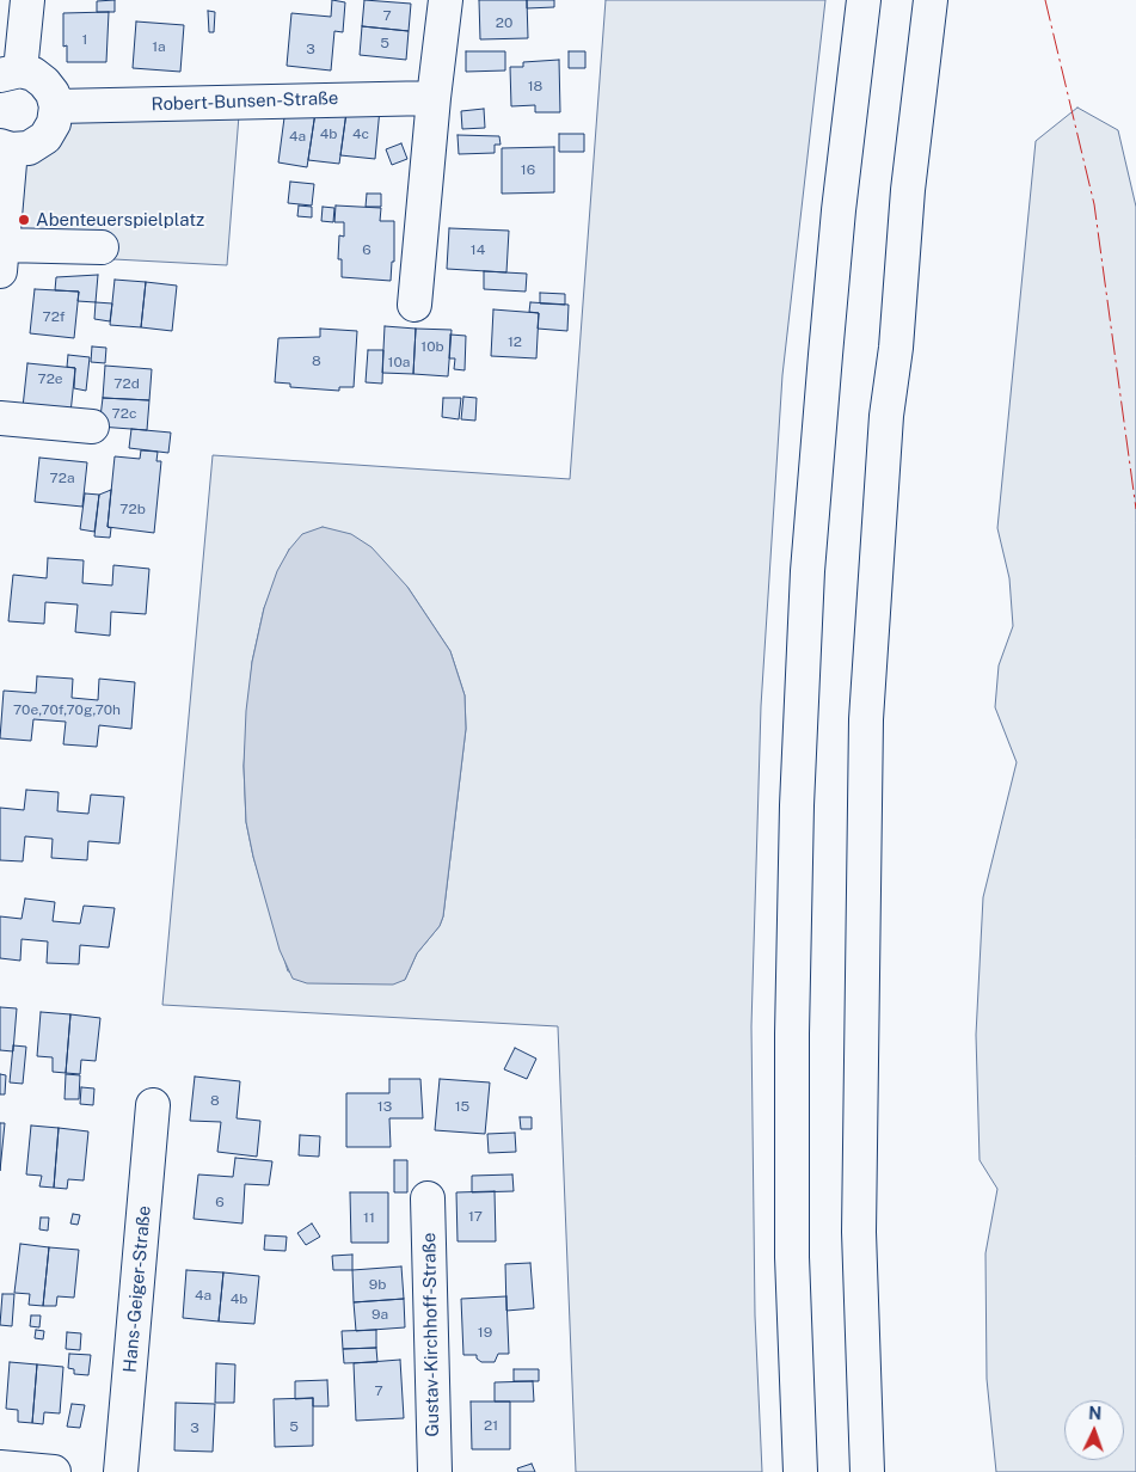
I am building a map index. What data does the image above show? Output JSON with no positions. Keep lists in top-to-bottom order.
{
  "streets": {
    "main road": ["Robert-Bunsen-Straße", "Hans-Geiger-Straße", "Gustav-Kirchhoff-Straße"]
  },
  "places": ["Abenteuerspielplatz"],
  "house_numbers": [
    "7",
    "20",
    "1",
    "5",
    "1a",
    "3",
    "18",
    "4b",
    "4c",
    "4a",
    "16",
    "6",
    "14",
    "72f",
    "12",
    "10b",
    "8",
    "10a",
    "72e",
    "72d",
    "72c",
    "72a",
    "72b",
    "70e,70f,70g,70h",
    "8",
    "13",
    "15",
    "6",
    "17",
    "11",
    "9b",
    "4a",
    "4b",
    "9a",
    "19",
    "7",
    "21",
    "5",
    "3"
  ],
  "north": "top"
}
